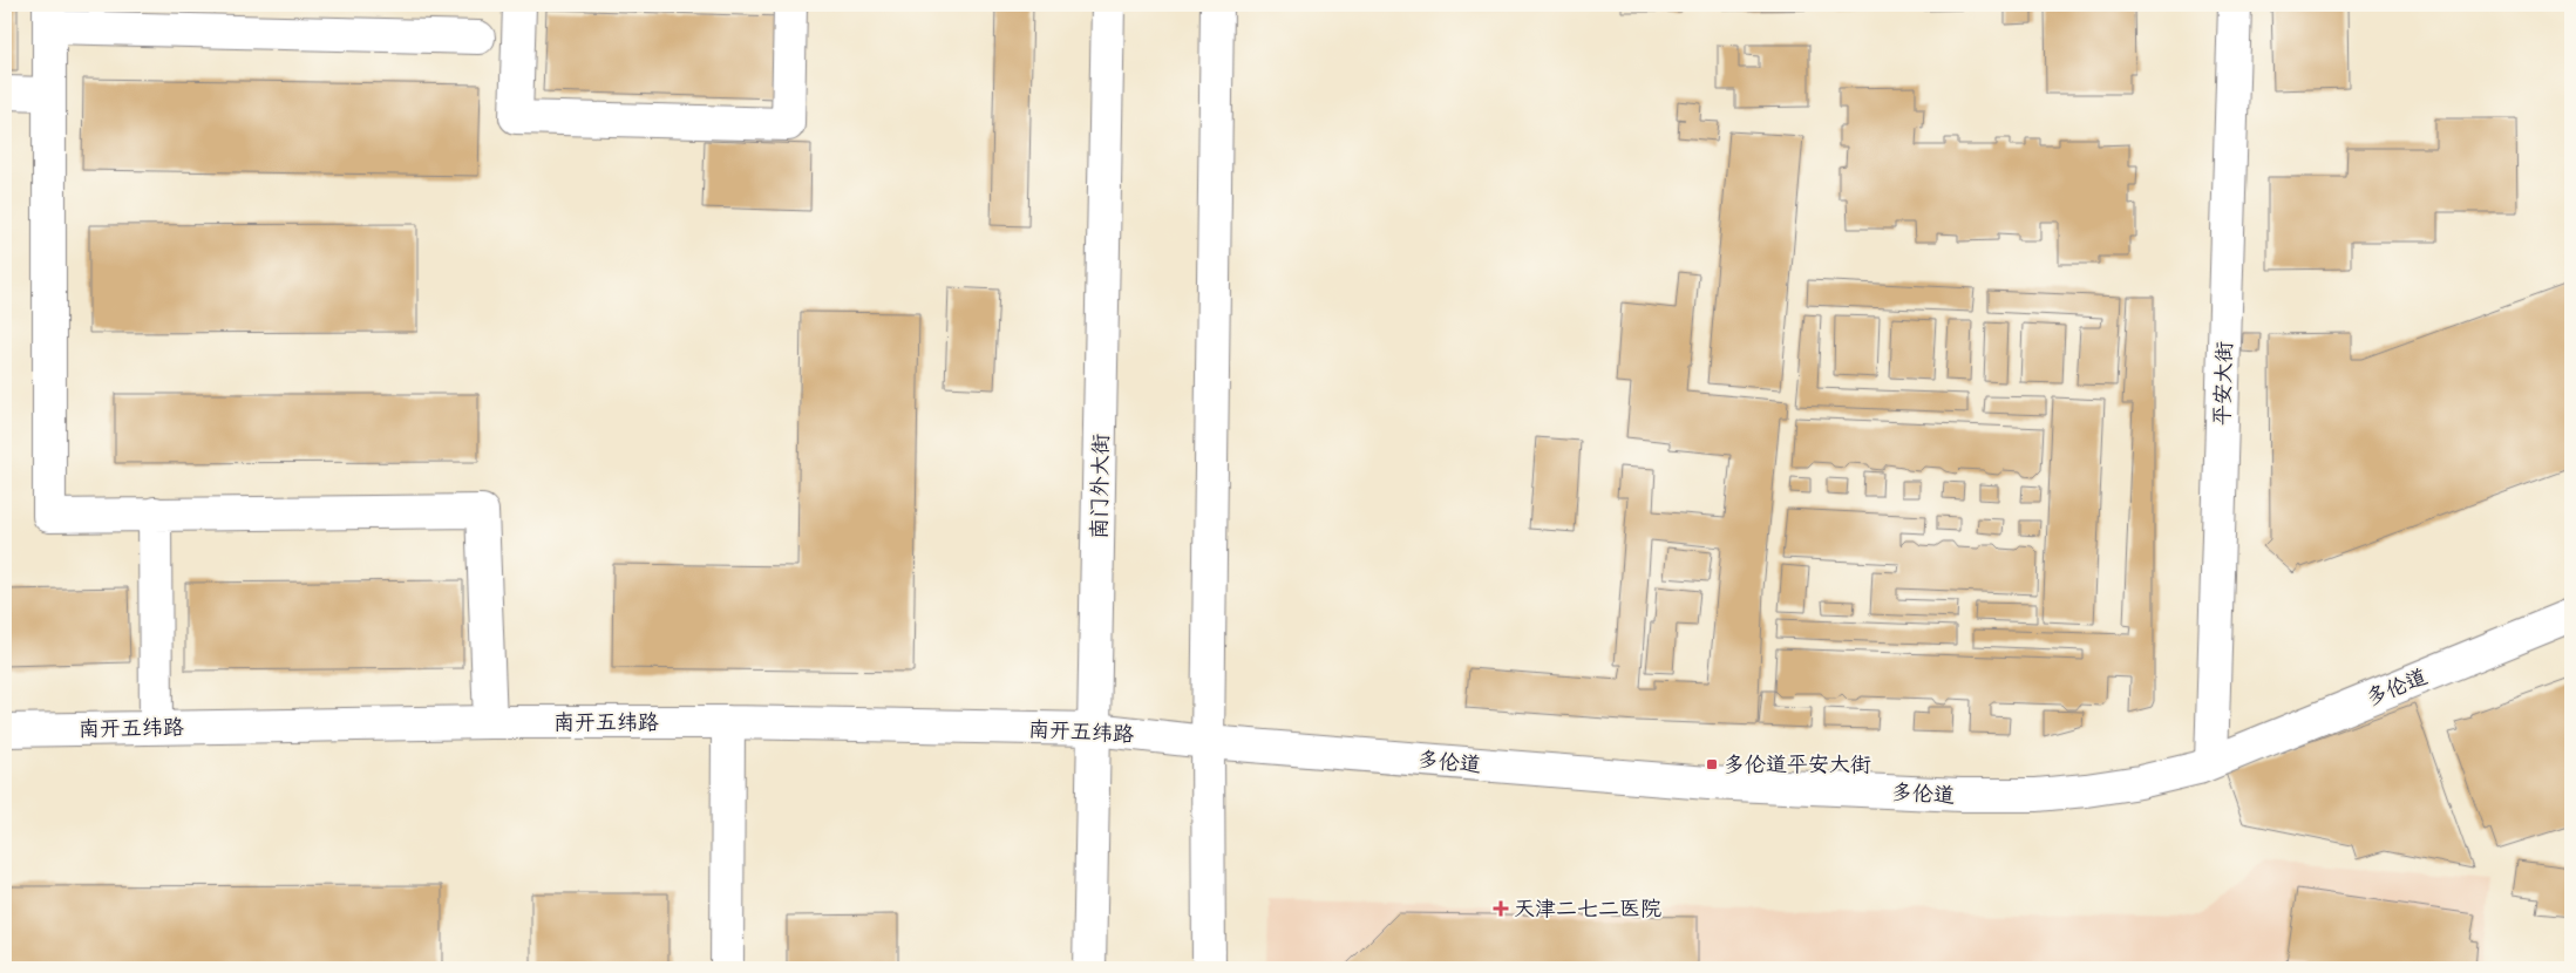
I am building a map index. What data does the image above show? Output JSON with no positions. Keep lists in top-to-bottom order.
{
  "streets": {
    "street": [
      "平安大街",
      "南门外大街",
      "多伦道",
      "南开五纬路"
    ]
  },
  "crossings": [
    ["平安大街", "多伦道"],
    ["南门外大街", "南开五纬路"],
    ["多伦道", "南开五纬路"]
  ],
  "places": {
    "transit": ["多伦道平安大街"],
    "health": ["天津二七二医院"]
  }
}
